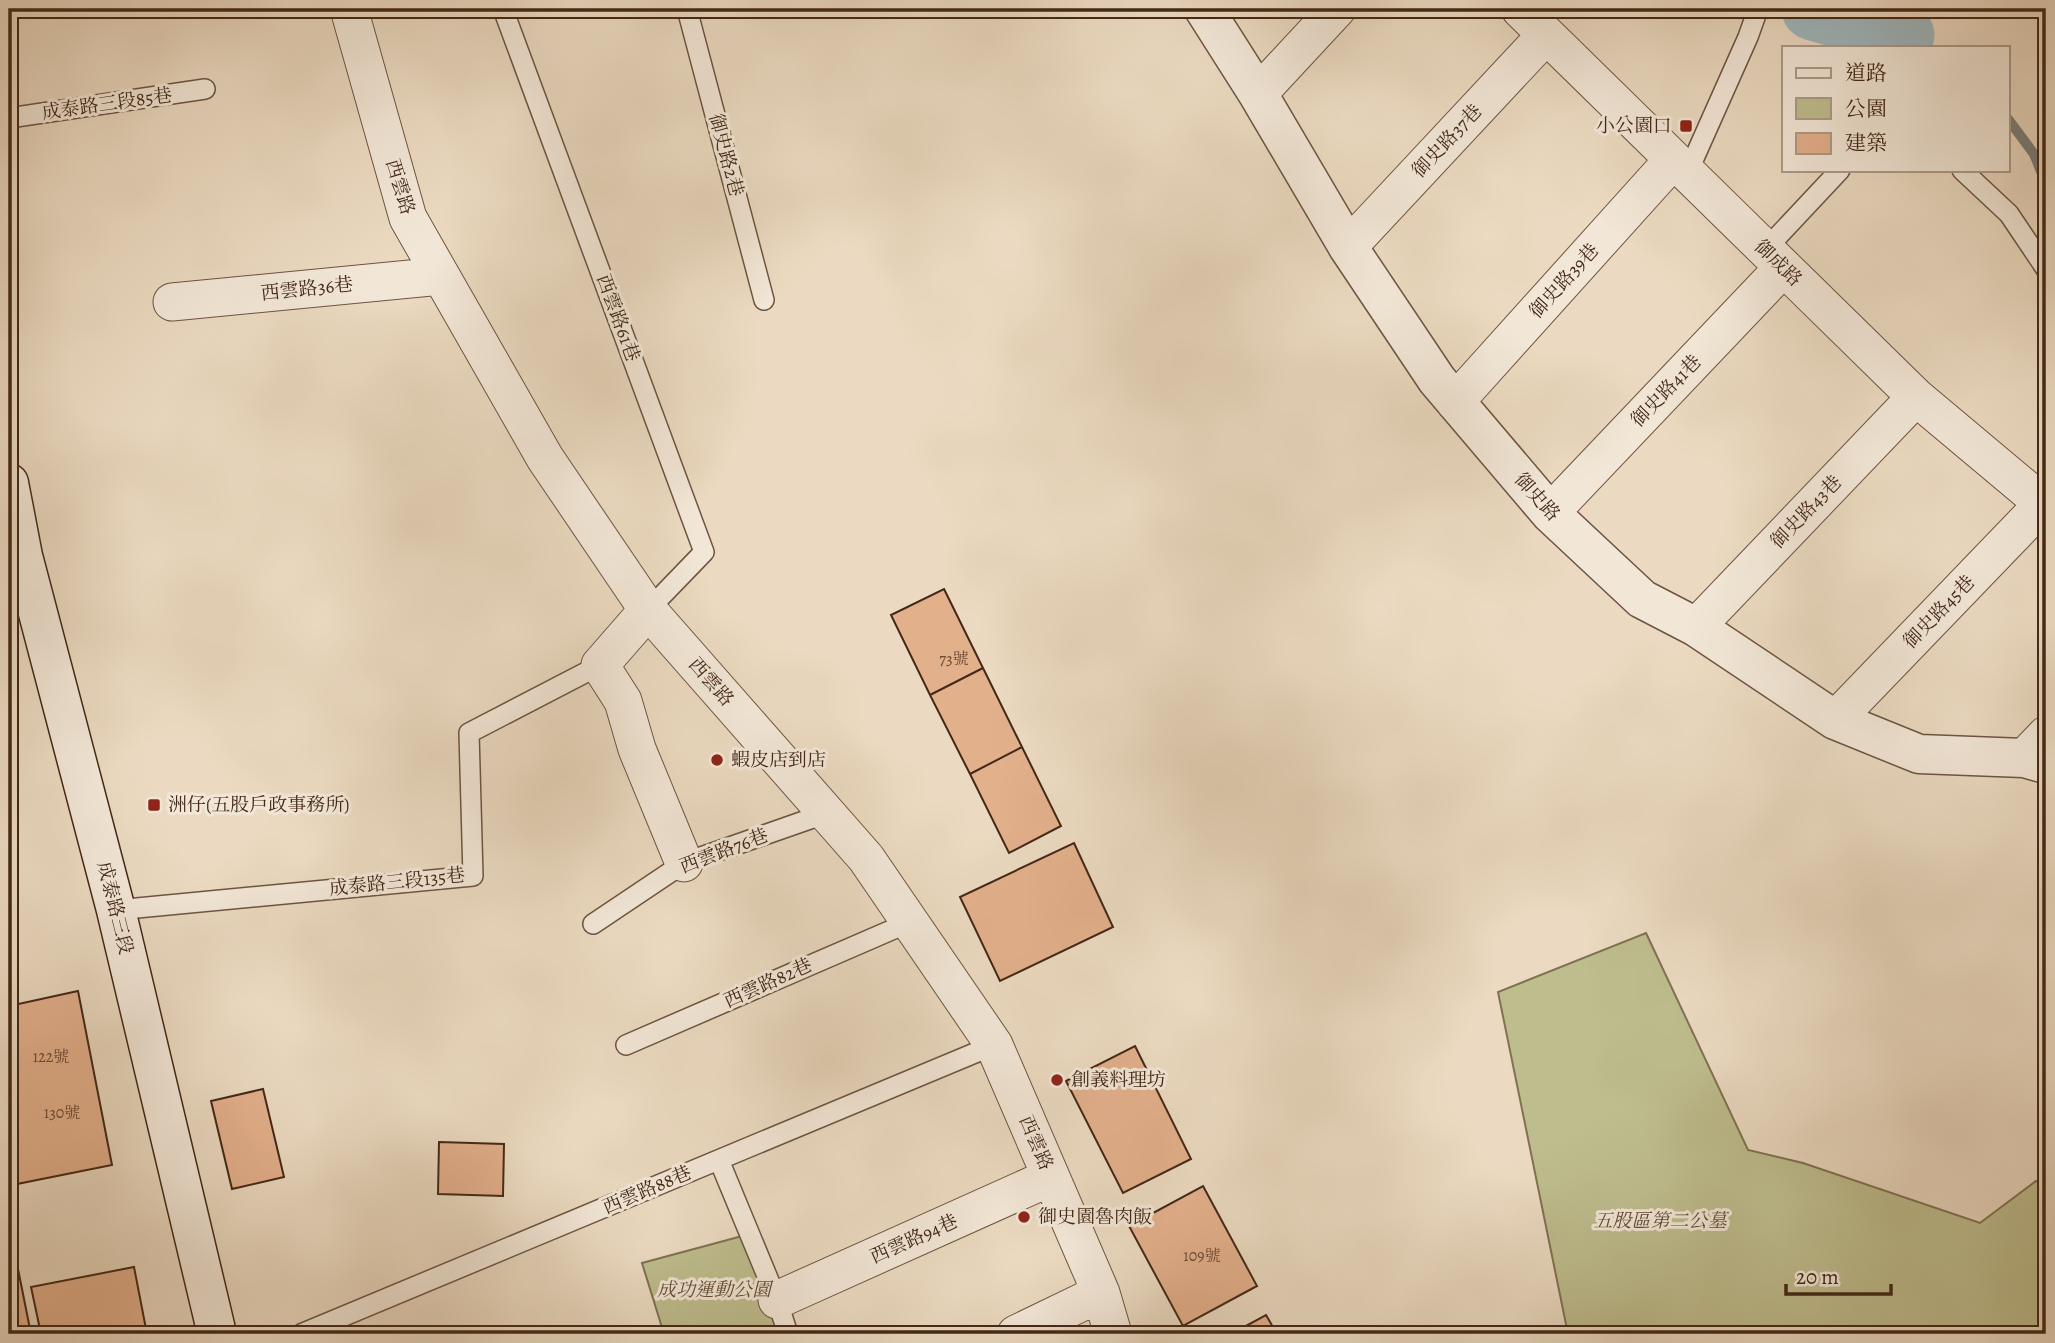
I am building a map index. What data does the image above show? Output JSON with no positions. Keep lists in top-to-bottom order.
{
  "streets": {
    "street": [
      "御史路37巷",
      "西雲路",
      "御成路",
      "御史路39巷",
      "西雲路36巷",
      "御史路41巷",
      "御史路",
      "御史路43巷",
      "御史路45巷",
      "成泰路三段",
      "西雲路94巷"
    ],
    "lane": [
      "成泰路三段85巷",
      "御史路2巷",
      "西雲路61巷",
      "西雲路76巷",
      "成泰路三段135巷",
      "西雲路82巷",
      "西雲路88巷"
    ]
  },
  "crossings": [
    ["御史路37巷", "御成路"],
    ["御史路37巷", "御史路"],
    ["西雲路", "西雲路36巷"],
    ["西雲路", "西雲路61巷"],
    ["西雲路", "西雲路76巷"],
    ["西雲路", "西雲路82巷"],
    ["西雲路", "西雲路88巷"],
    ["西雲路", "西雲路94巷"],
    ["御成路", "御史路39巷"],
    ["御成路", "御史路41巷"],
    ["御成路", "御史路43巷"],
    ["御成路", "御史路45巷"],
    ["御史路39巷", "御史路"],
    ["御史路41巷", "御史路"],
    ["御史路", "御史路43巷"],
    ["御史路", "御史路45巷"],
    ["成泰路三段135巷", "成泰路三段"]
  ],
  "parks": ["五股區第二公墓", "成功運動公園"],
  "places": {
    "transit": ["小公園口", "洲仔(五股戶政事務所)"],
    "other": ["蝦皮店到店", "創義料理坊", "御史園魯肉飯"]
  },
  "house_numbers": [
    "73號",
    "122號",
    "130號",
    "109號"
  ],
  "legend": ["道路", "公園", "建築"],
  "scale_bar": "20 m"
}
